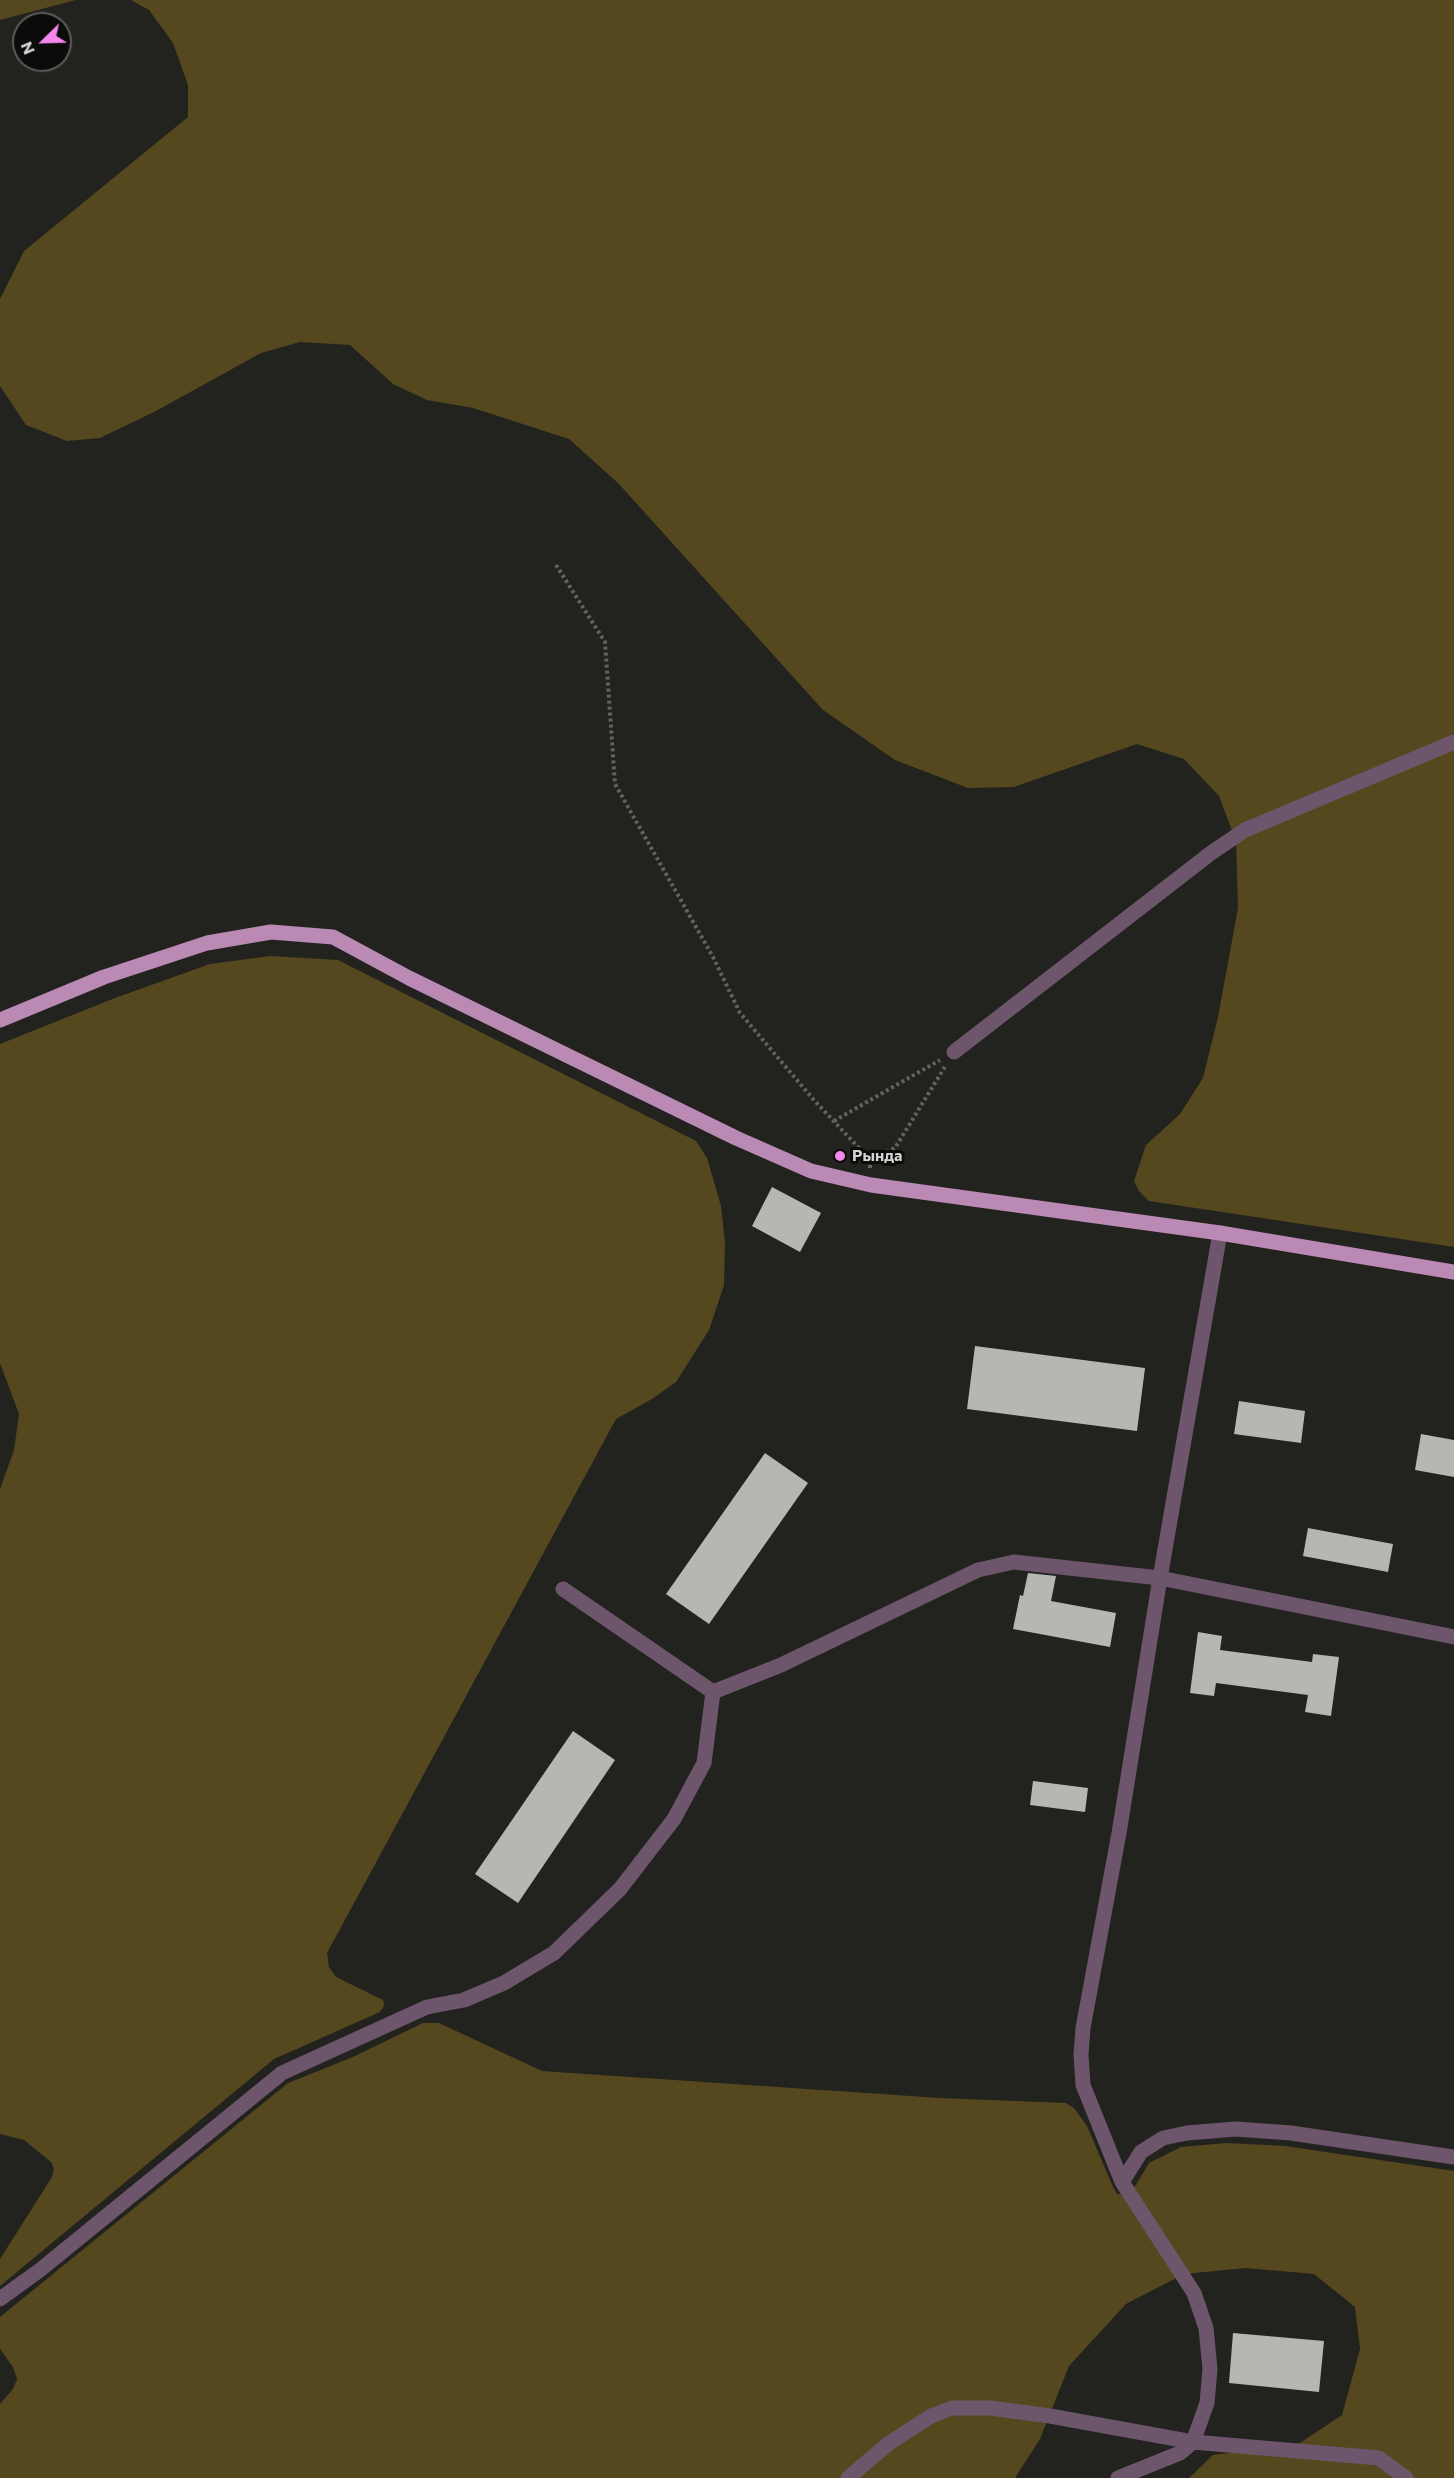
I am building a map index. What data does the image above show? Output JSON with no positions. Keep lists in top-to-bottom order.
{
  "places": ["Рында"],
  "north": "bottom left"
}
